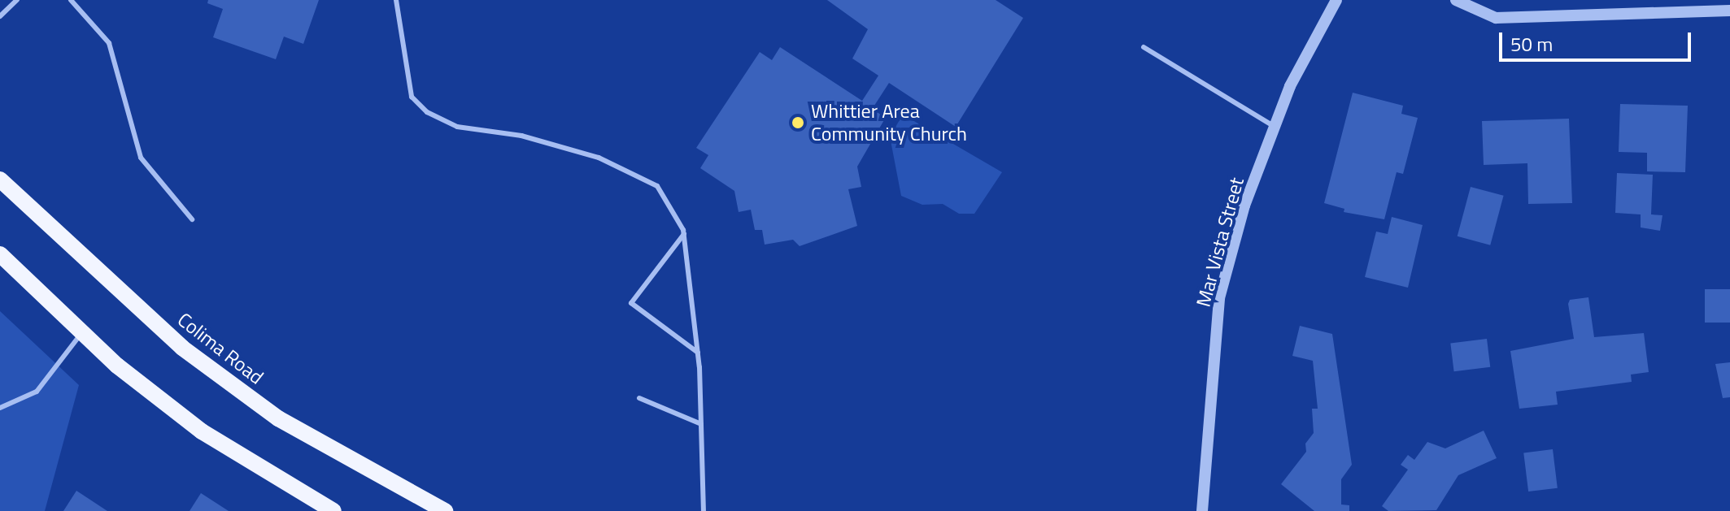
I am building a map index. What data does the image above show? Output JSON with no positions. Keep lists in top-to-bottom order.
{
  "streets": {
    "main road": ["Colima Road"],
    "street": ["Mar Vista Street"]
  },
  "places": ["Whittier Area Community Church"],
  "scale_bar": "50 m"
}
